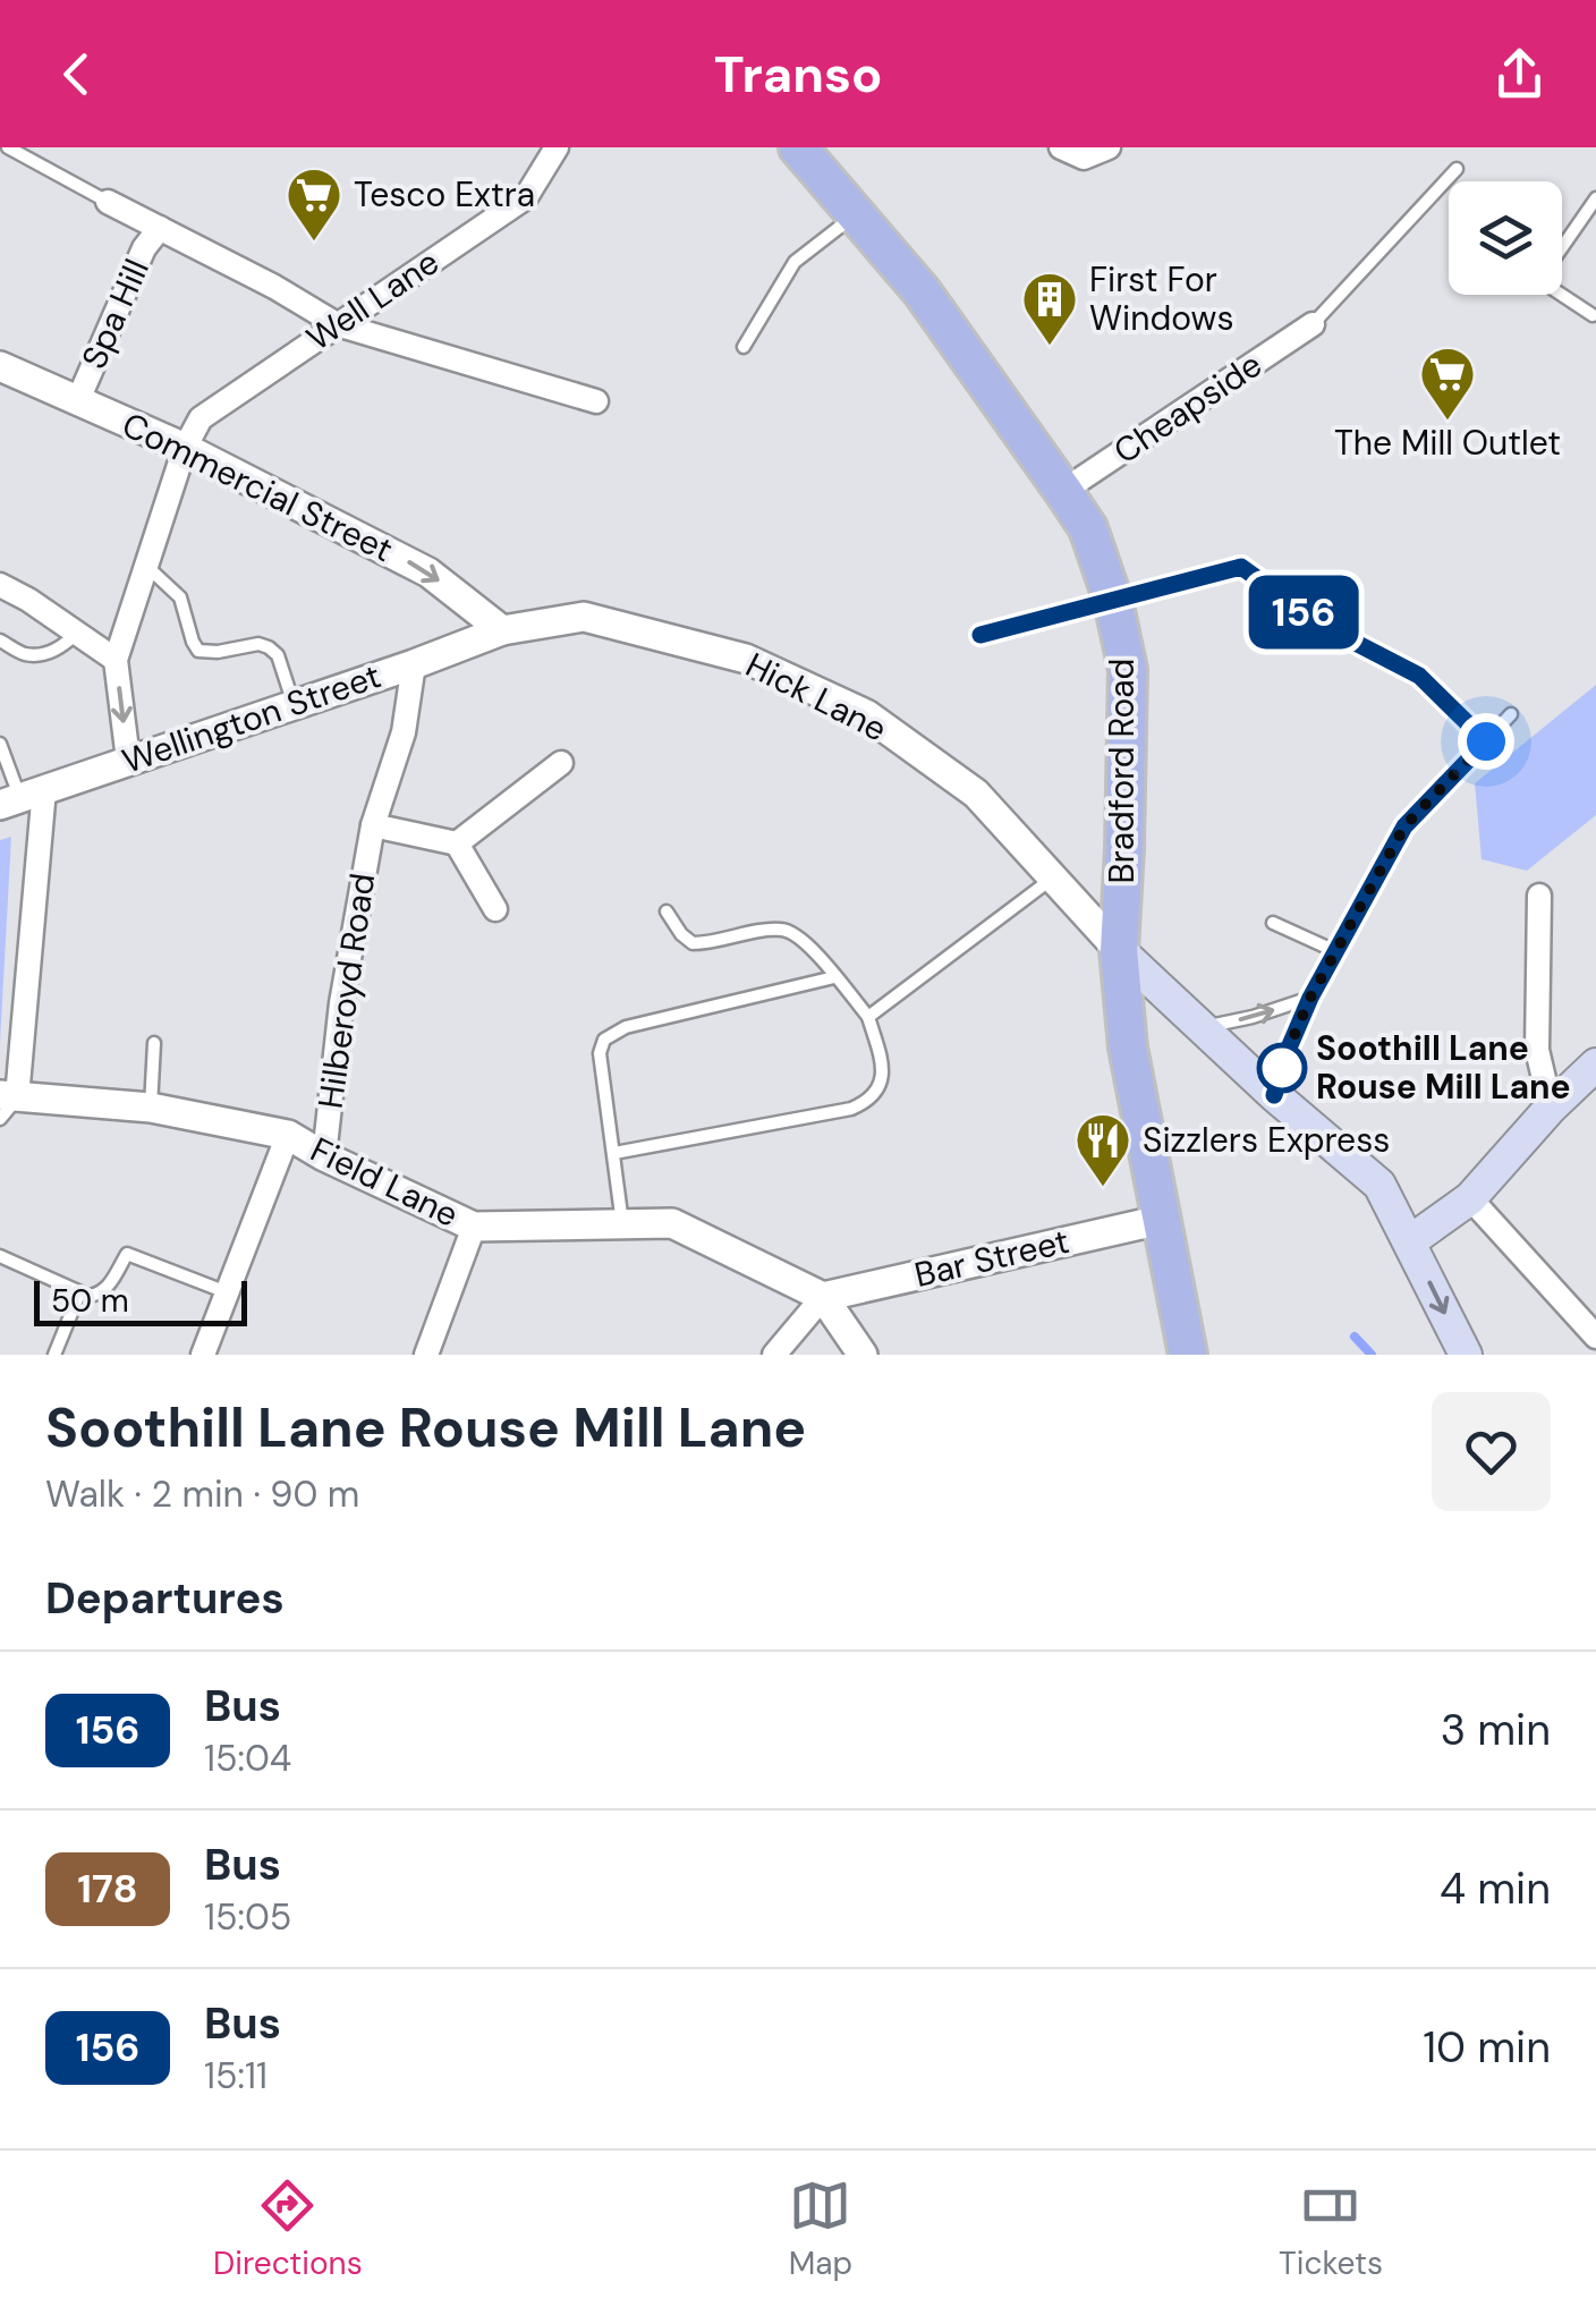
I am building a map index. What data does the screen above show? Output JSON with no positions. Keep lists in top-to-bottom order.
{
  "streets": {
    "main road": ["Bradford Road"],
    "street": [
      "Well Lane",
      "Spa Hill",
      "Cheapside",
      "Commercial Street",
      "Hick Lane",
      "Wellington Street",
      "Hilberoyd Road",
      "Field Lane",
      "Bar Street"
    ]
  },
  "crossings": [
    ["Well Lane", "Commercial Street"],
    ["Spa Hill", "Commercial Street"],
    ["Cheapside", "Bradford Road"],
    ["Commercial Street", "Hick Lane"],
    ["Commercial Street", "Wellington Street"],
    ["Hick Lane", "Wellington Street"],
    ["Hick Lane", "Bradford Road"],
    ["Wellington Street", "Hilberoyd Road"],
    ["Bradford Road", "Bar Street"],
    ["Hilberoyd Road", "Field Lane"],
    ["Field Lane", "Bar Street"]
  ],
  "places": {
    "supermarket": ["Tesco Extra", "The Mill Outlet"],
    "building": ["First For Windows"],
    "other": ["Soothill Lane Rouse Mill Lane"],
    "restaurant": ["Sizzlers Express"]
  },
  "lines": ["bus line 156"],
  "scale_bar": "50 m",
  "page": {
    "header": "Transo",
    "on_map": "156",
    "scale": "50 m",
    "heading": [
      ["Soothill Lane Rouse Mill Lane", "Walk · 2 min · 90 m"],
      "Departures"
    ],
    "list": [
      {
        "mark": "156",
        "name": "Bus",
        "note": "15:04",
        "value": "3 min"
      },
      {
        "mark": "178",
        "name": "Bus",
        "note": "15:05",
        "value": "4 min"
      },
      {
        "mark": "156",
        "name": "Bus",
        "note": "15:11",
        "value": "10 min"
      }
    ],
    "tabs": ["Directions", "Map", "Tickets"]
  }
}
